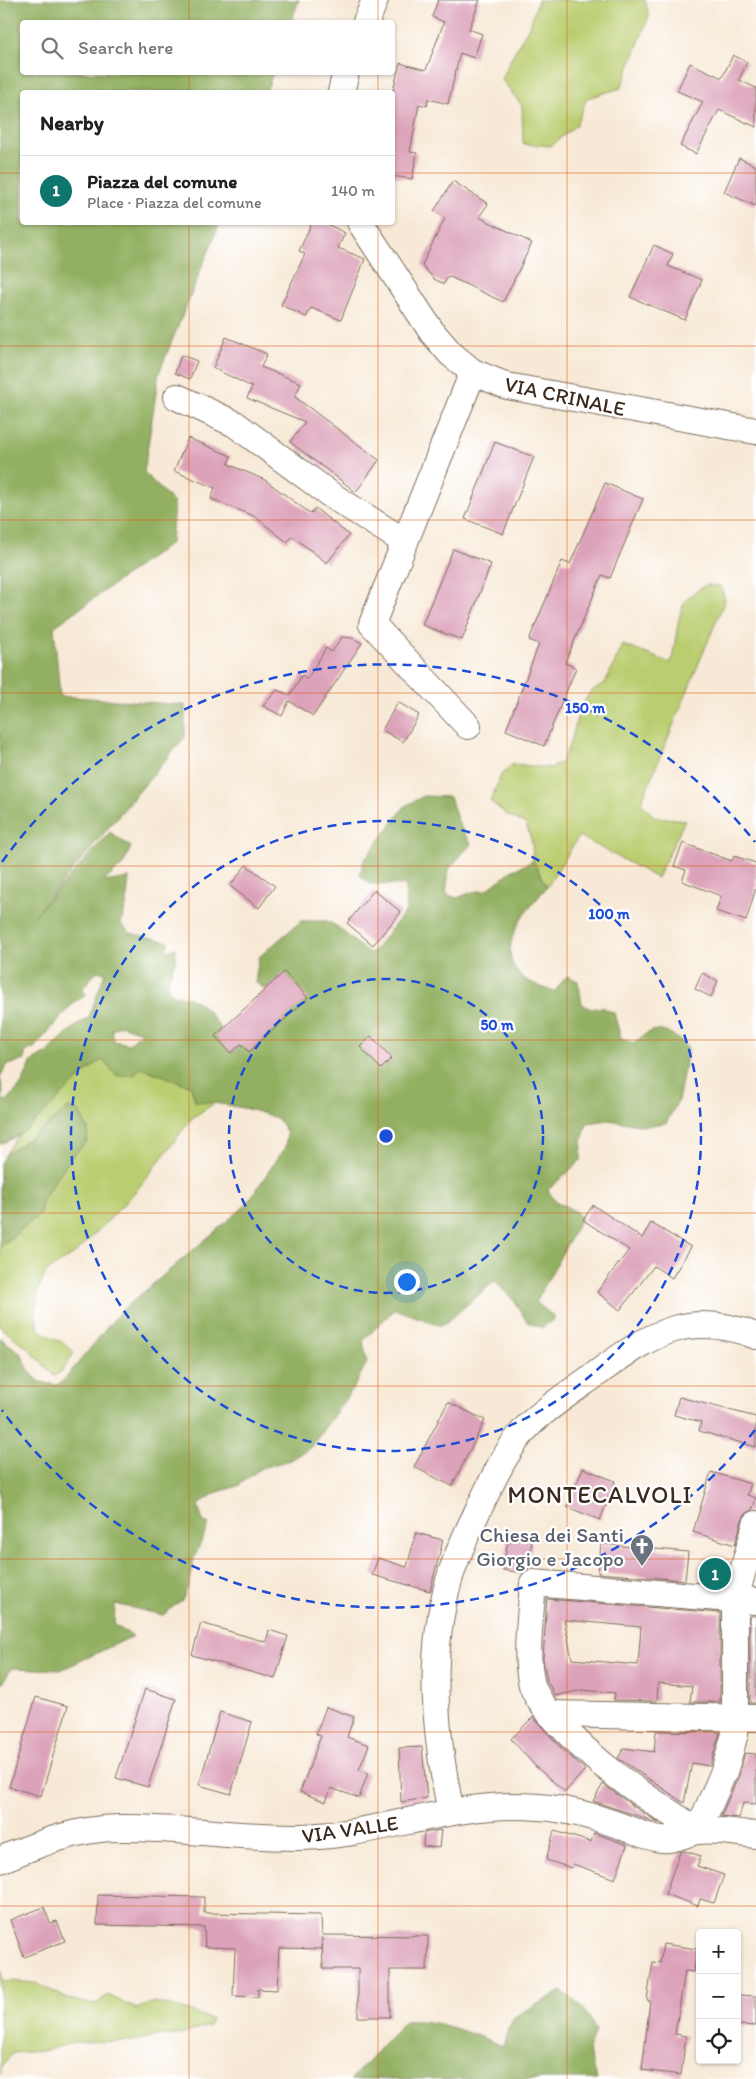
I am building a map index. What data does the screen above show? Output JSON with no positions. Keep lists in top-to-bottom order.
{
  "streets": {
    "street": ["VIA CRINALE", "VIA VALLE"]
  },
  "districts": ["MONTECALVOLI"],
  "places": {
    "church": ["Chiesa dei Santi Giorgio e Jacopo"]
  },
  "page": {
    "search": "Search here",
    "heading": "Nearby",
    "list": [
      {
        "mark": "1",
        "name": "Piazza del comune",
        "note": "Place · Piazza del comune",
        "value": "140 m"
      }
    ],
    "pins": "1",
    "map_buttons": ["+", "−"]
  },
  "rings": ["150 m", "100 m", "50 m"]
}
